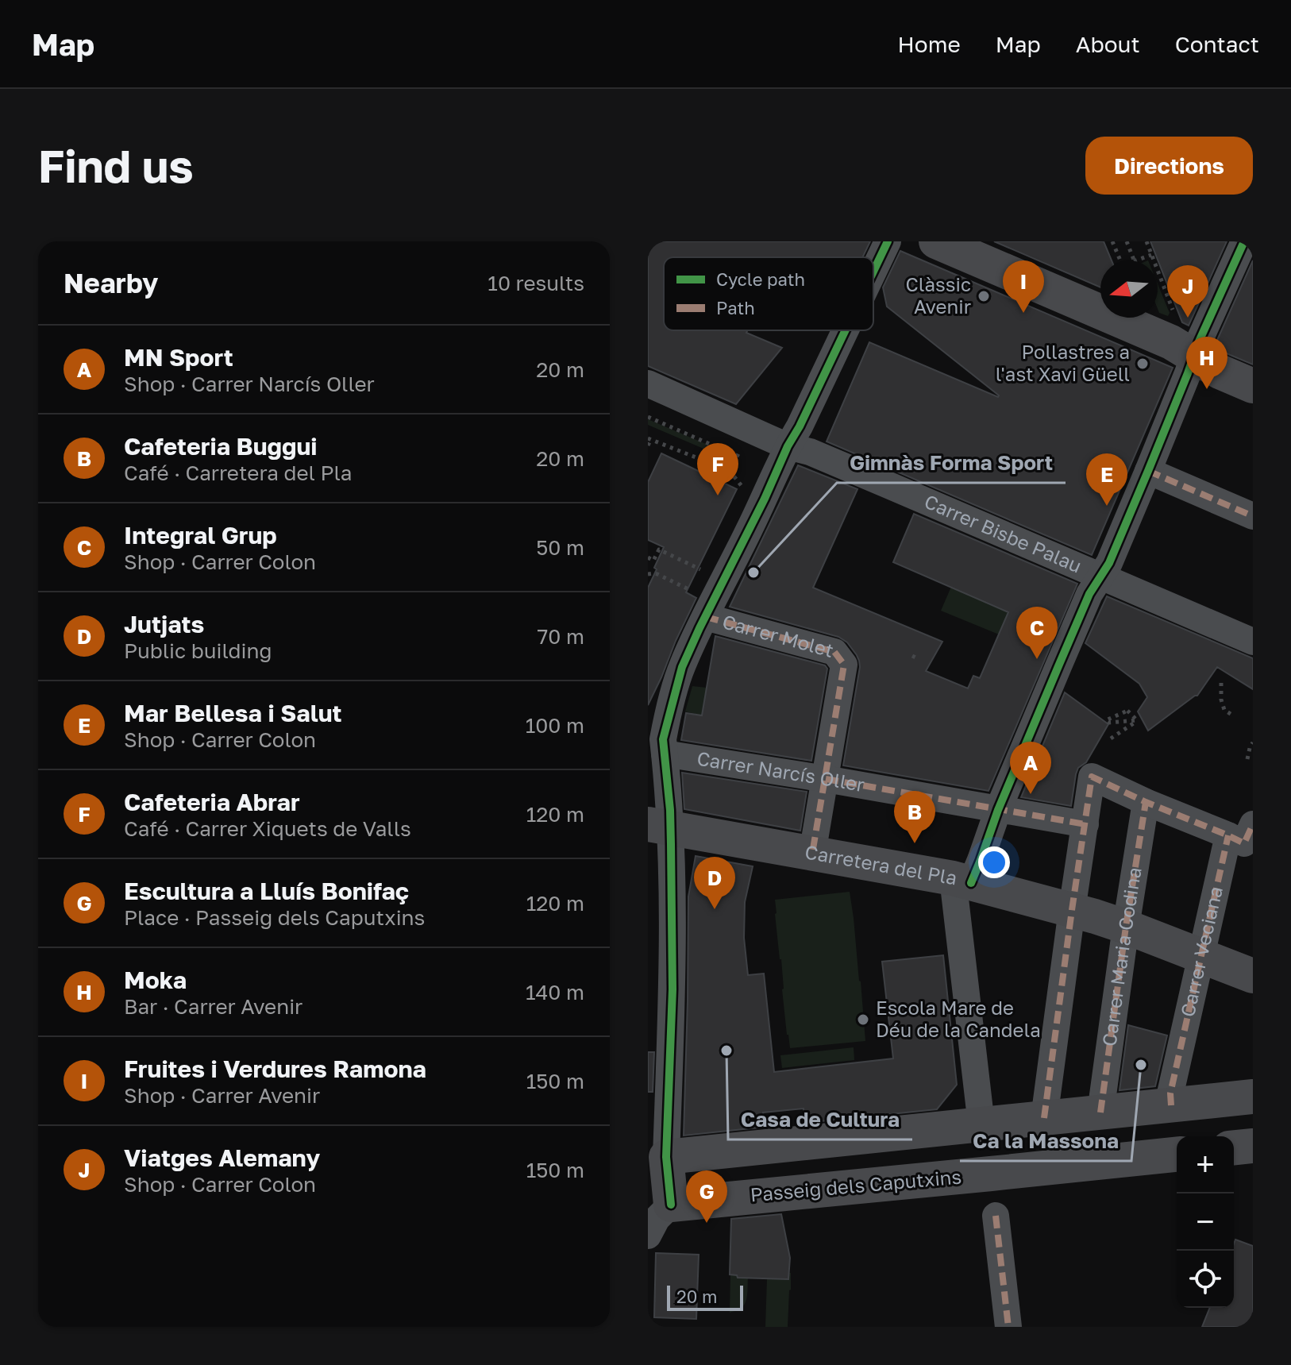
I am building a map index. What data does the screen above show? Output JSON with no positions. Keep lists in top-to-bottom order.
{
  "streets": {
    "street": [
      "Carrer Bisbe Palau",
      "Carrer Molet",
      "Carrer Narcís Oller",
      "Carretera del Pla",
      "Carrer Veciana",
      "Carrer Maria Codina",
      "Passeig dels Caputxins"
    ]
  },
  "crossings": [
    ["Carrer Molet", "Carrer Narcís Oller"],
    ["Carrer Molet", "Carretera del Pla"],
    ["Carretera del Pla", "Carrer Veciana"],
    ["Carretera del Pla", "Carrer Maria Codina"]
  ],
  "places": [
    "Clàssic Avenir",
    "Pollastres a l'ast Xavi Güell",
    "Gimnàs Forma Sport",
    "Escola Mare de Déu de la Candela",
    "Casa de Cultura",
    "Ca la Massona"
  ],
  "legend": ["Cycle path", "Path"],
  "scale_bar": "20 m",
  "north": "left",
  "page": {
    "header": "Map",
    "nav": [
      "Home",
      "Map",
      "About",
      "Contact"
    ],
    "buttons": "Directions",
    "title": "Find us",
    "heading": ["Nearby", "10 results"],
    "pins": [
      "I",
      "J",
      "H",
      "F",
      "E",
      "C",
      "A",
      "B",
      "D",
      "G"
    ],
    "list": [
      {
        "mark": "A",
        "name": "MN Sport",
        "note": "Shop · Carrer Narcís Oller",
        "value": "20 m"
      },
      {
        "mark": "B",
        "name": "Cafeteria Buggui",
        "note": "Café · Carretera del Pla",
        "value": "20 m"
      },
      {
        "mark": "C",
        "name": "Integral Grup",
        "note": "Shop · Carrer Colon",
        "value": "50 m"
      },
      {
        "mark": "D",
        "name": "Jutjats",
        "note": "Public building",
        "value": "70 m"
      },
      {
        "mark": "E",
        "name": "Mar Bellesa i Salut",
        "note": "Shop · Carrer Colon",
        "value": "100 m"
      },
      {
        "mark": "F",
        "name": "Cafeteria Abrar",
        "note": "Café · Carrer Xiquets de Valls",
        "value": "120 m"
      },
      {
        "mark": "G",
        "name": "Escultura a Lluís Bonifaç",
        "note": "Place · Passeig dels Caputxins",
        "value": "120 m"
      },
      {
        "mark": "H",
        "name": "Moka",
        "note": "Bar · Carrer Avenir",
        "value": "140 m"
      },
      {
        "mark": "I",
        "name": "Fruites i Verdures Ramona",
        "note": "Shop · Carrer Avenir",
        "value": "150 m"
      },
      {
        "mark": "J",
        "name": "Viatges Alemany",
        "note": "Shop · Carrer Colon",
        "value": "150 m"
      }
    ],
    "map_buttons": ["+", "−"],
    "scale": "20 m"
  }
}
